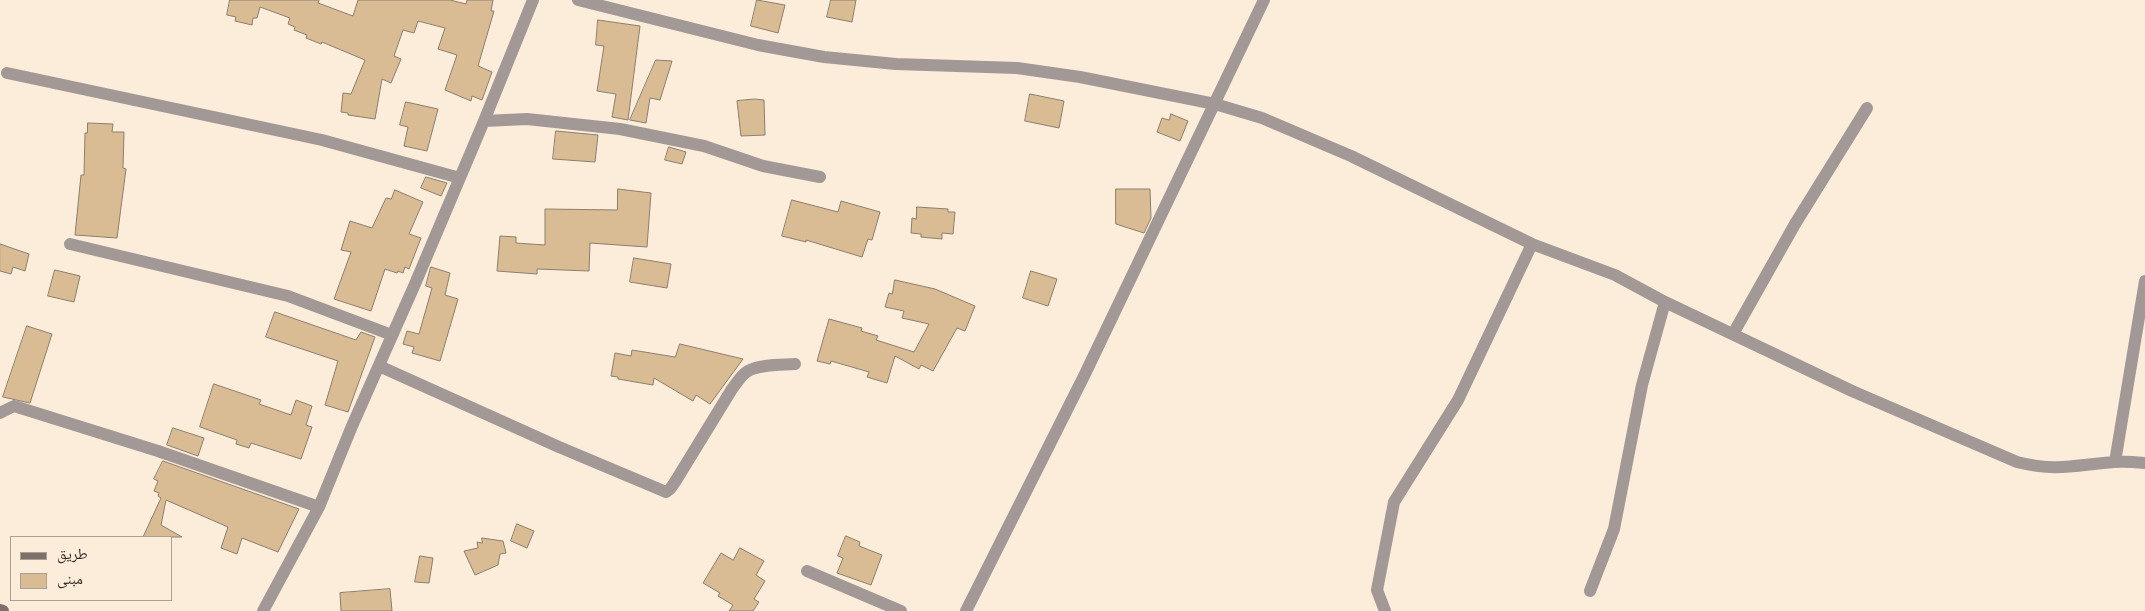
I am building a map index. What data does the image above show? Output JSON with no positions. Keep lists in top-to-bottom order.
{
  "legend": ["طريق", "مبنى"]
}
